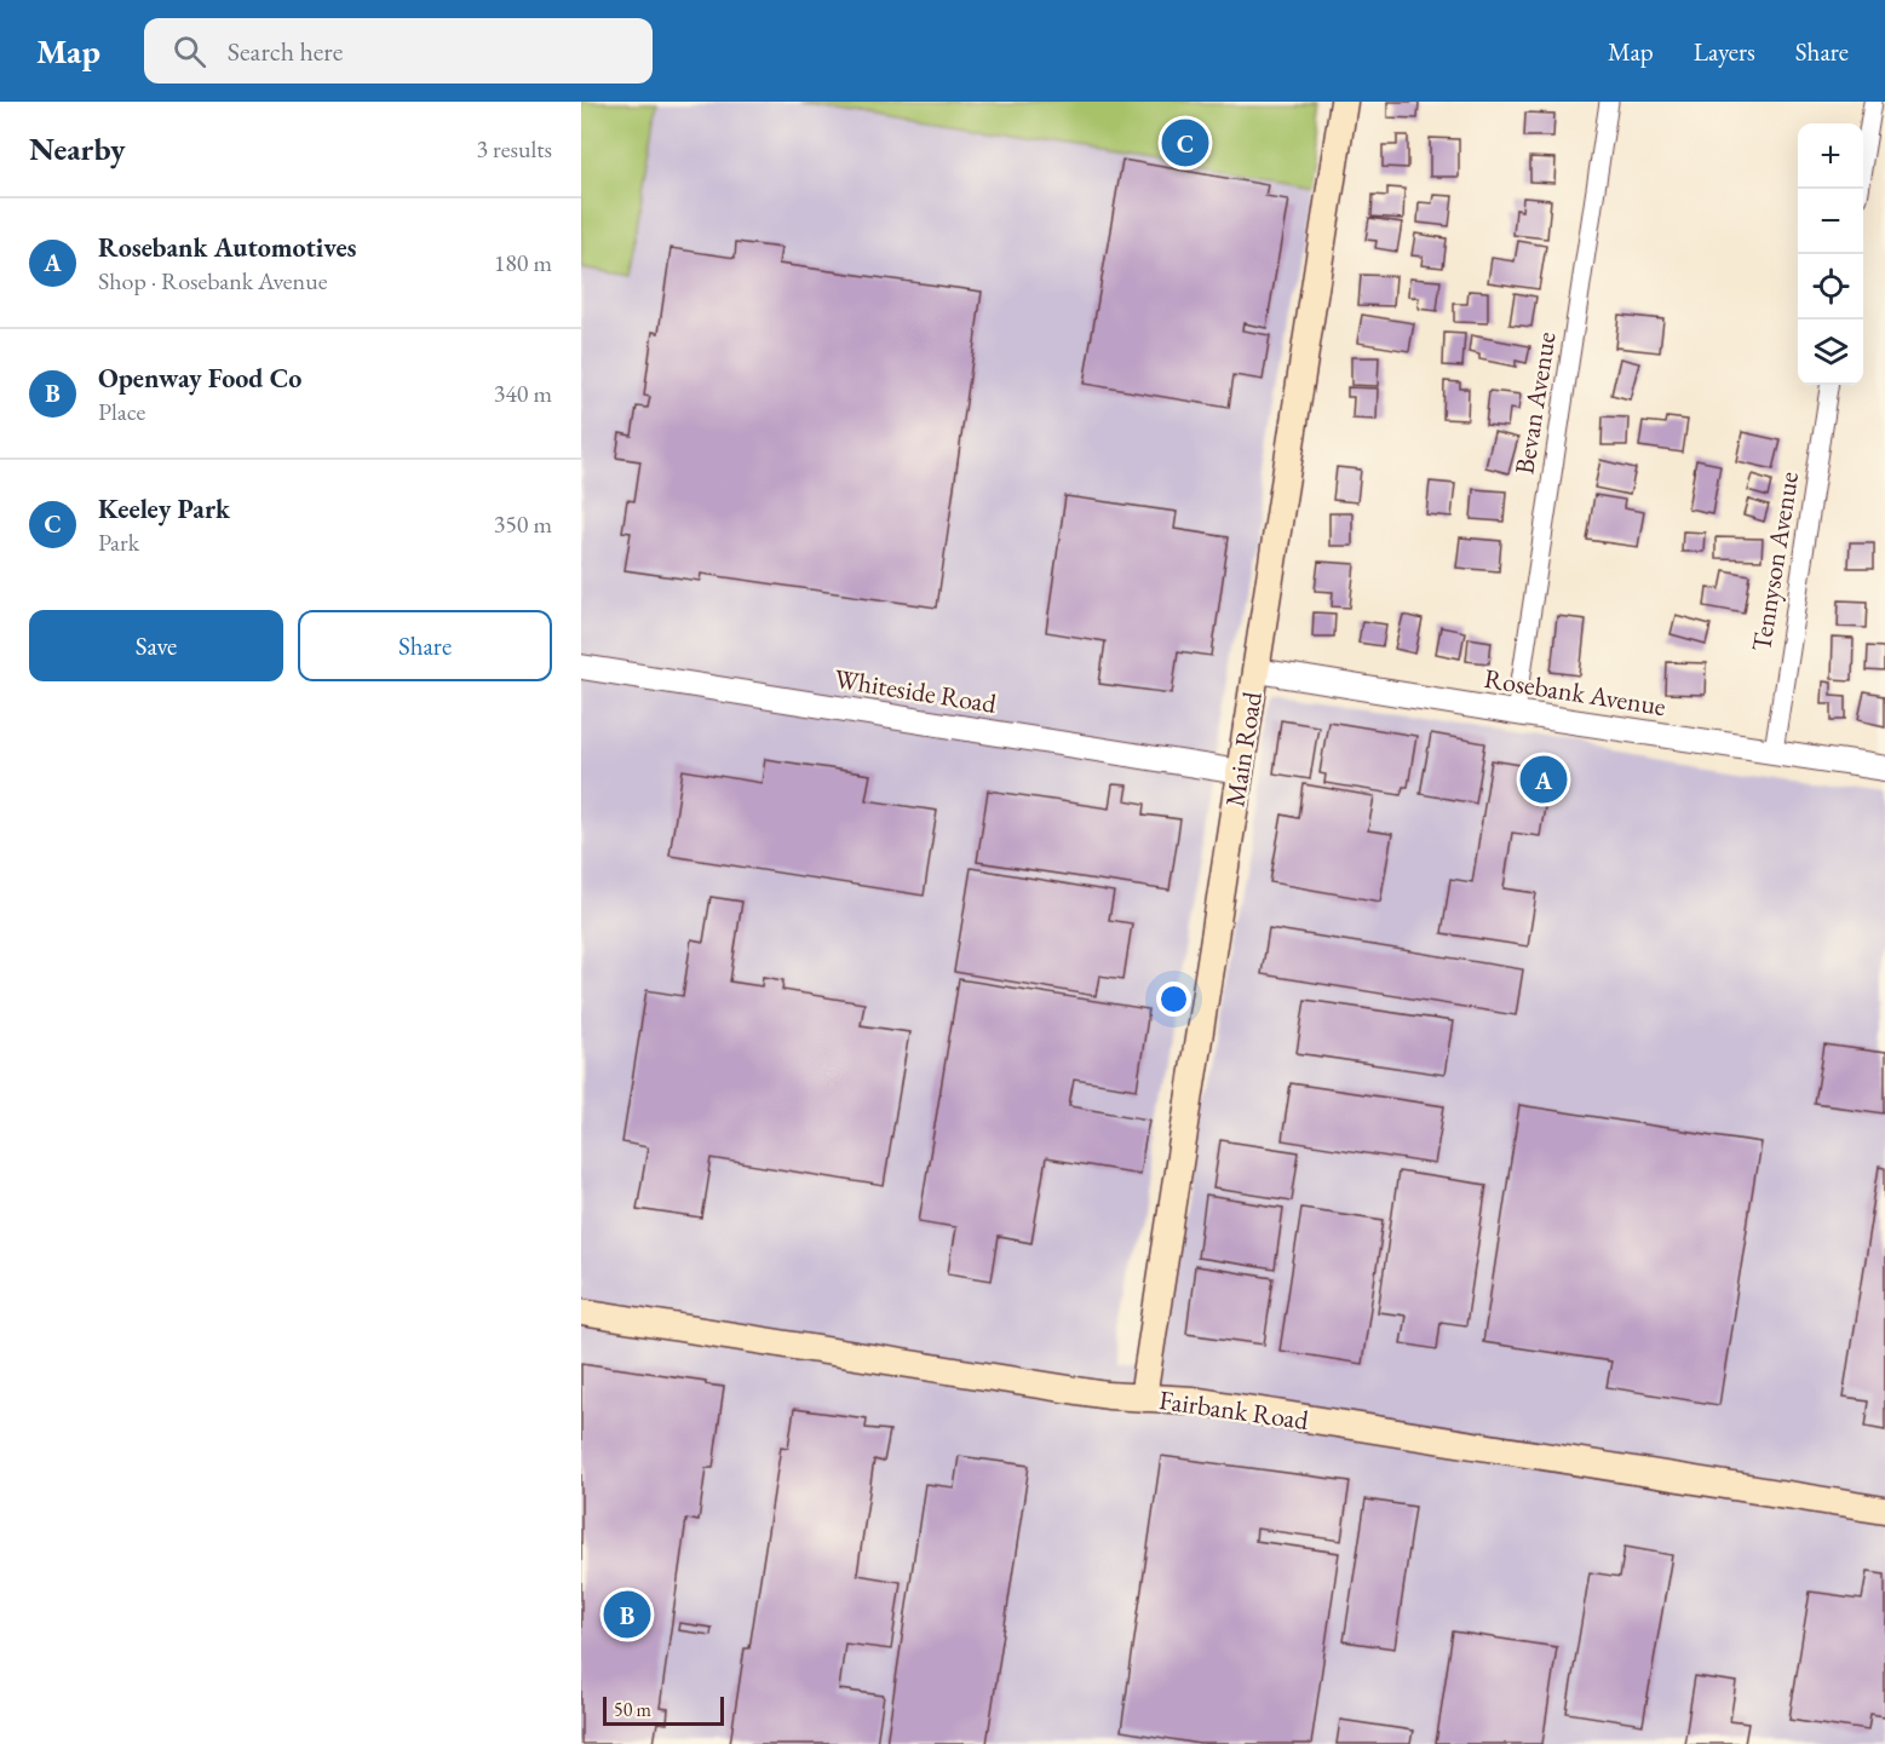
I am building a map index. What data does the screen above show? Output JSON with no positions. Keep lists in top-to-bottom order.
{
  "streets": {
    "main road": ["Main Road", "Fairbank Road"],
    "street": [
      "Bevan Avenue",
      "Tennyson Avenue",
      "Whiteside Road",
      "Rosebank Avenue"
    ]
  },
  "crossings": [
    ["Bevan Avenue", "Rosebank Avenue"],
    ["Tennyson Avenue", "Rosebank Avenue"],
    ["Whiteside Road", "Main Road"],
    ["Rosebank Avenue", "Main Road"],
    ["Main Road", "Fairbank Road"]
  ],
  "scale_bar": "50 m",
  "page": {
    "header": "Map",
    "search": "Search here",
    "nav": ["Map", "Layers", "Share"],
    "heading": ["Nearby", "3 results"],
    "pins": ["C", "A", "B"],
    "map_buttons": ["+", "−"],
    "list": [
      {
        "mark": "A",
        "name": "Rosebank Automotives",
        "note": "Shop · Rosebank Avenue",
        "value": "180 m"
      },
      {
        "mark": "B",
        "name": "Openway Food Co",
        "note": "Place",
        "value": "340 m"
      },
      {
        "mark": "C",
        "name": "Keeley Park",
        "note": "Park",
        "value": "350 m"
      }
    ],
    "buttons": ["Save", "Share"],
    "scale": "50 m"
  }
}
